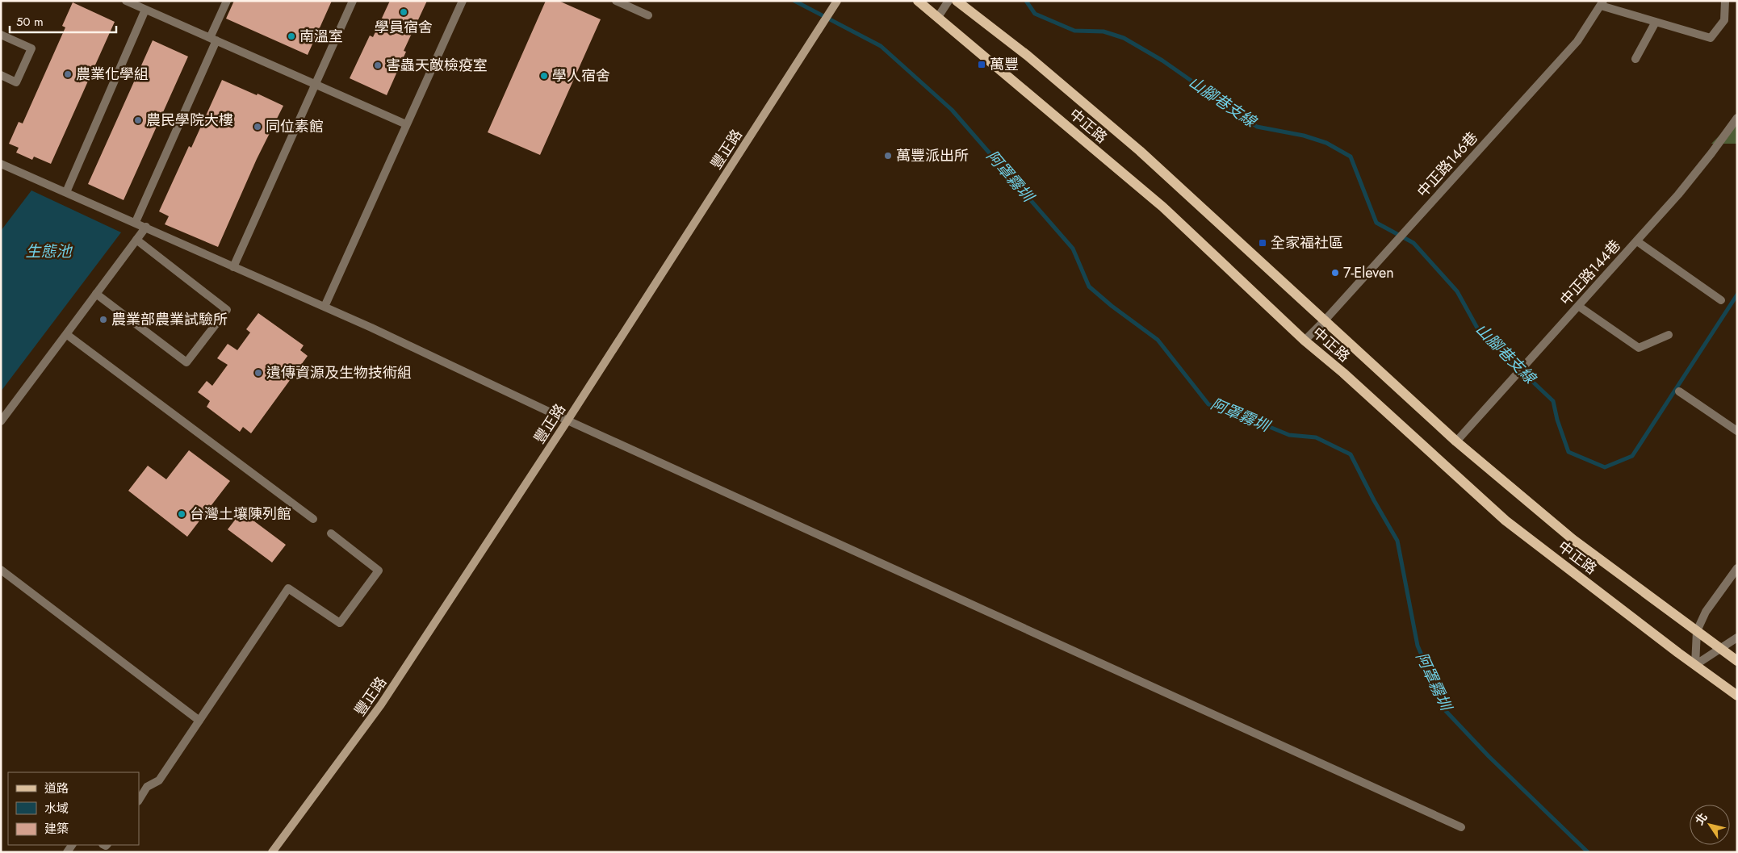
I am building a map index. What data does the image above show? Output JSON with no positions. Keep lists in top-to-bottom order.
{
  "streets": {
    "main road": ["中正路"],
    "street": ["豐正路", "中正路146巷", "中正路144巷"]
  },
  "crossings": [
    ["中正路", "中正路146巷"],
    ["中正路", "中正路144巷"]
  ],
  "water": ["山腳巷支線", "阿罩霧圳", "生態池"],
  "places": {
    "other": [
      "學員宿舍",
      "南溫室",
      "害蟲天敵檢疫室",
      "農業化學組",
      "學人宿舍",
      "農民學院大樓",
      "同位素館",
      "萬豐派出所",
      "7-Eleven",
      "農業部農業試驗所",
      "遺傳資源及生物技術組",
      "台灣土壤陳列館"
    ],
    "transit": ["萬豐", "全家福社區"]
  },
  "legend": ["道路", "水域", "建築"],
  "scale_bar": "50 m",
  "north": "top left"
}
